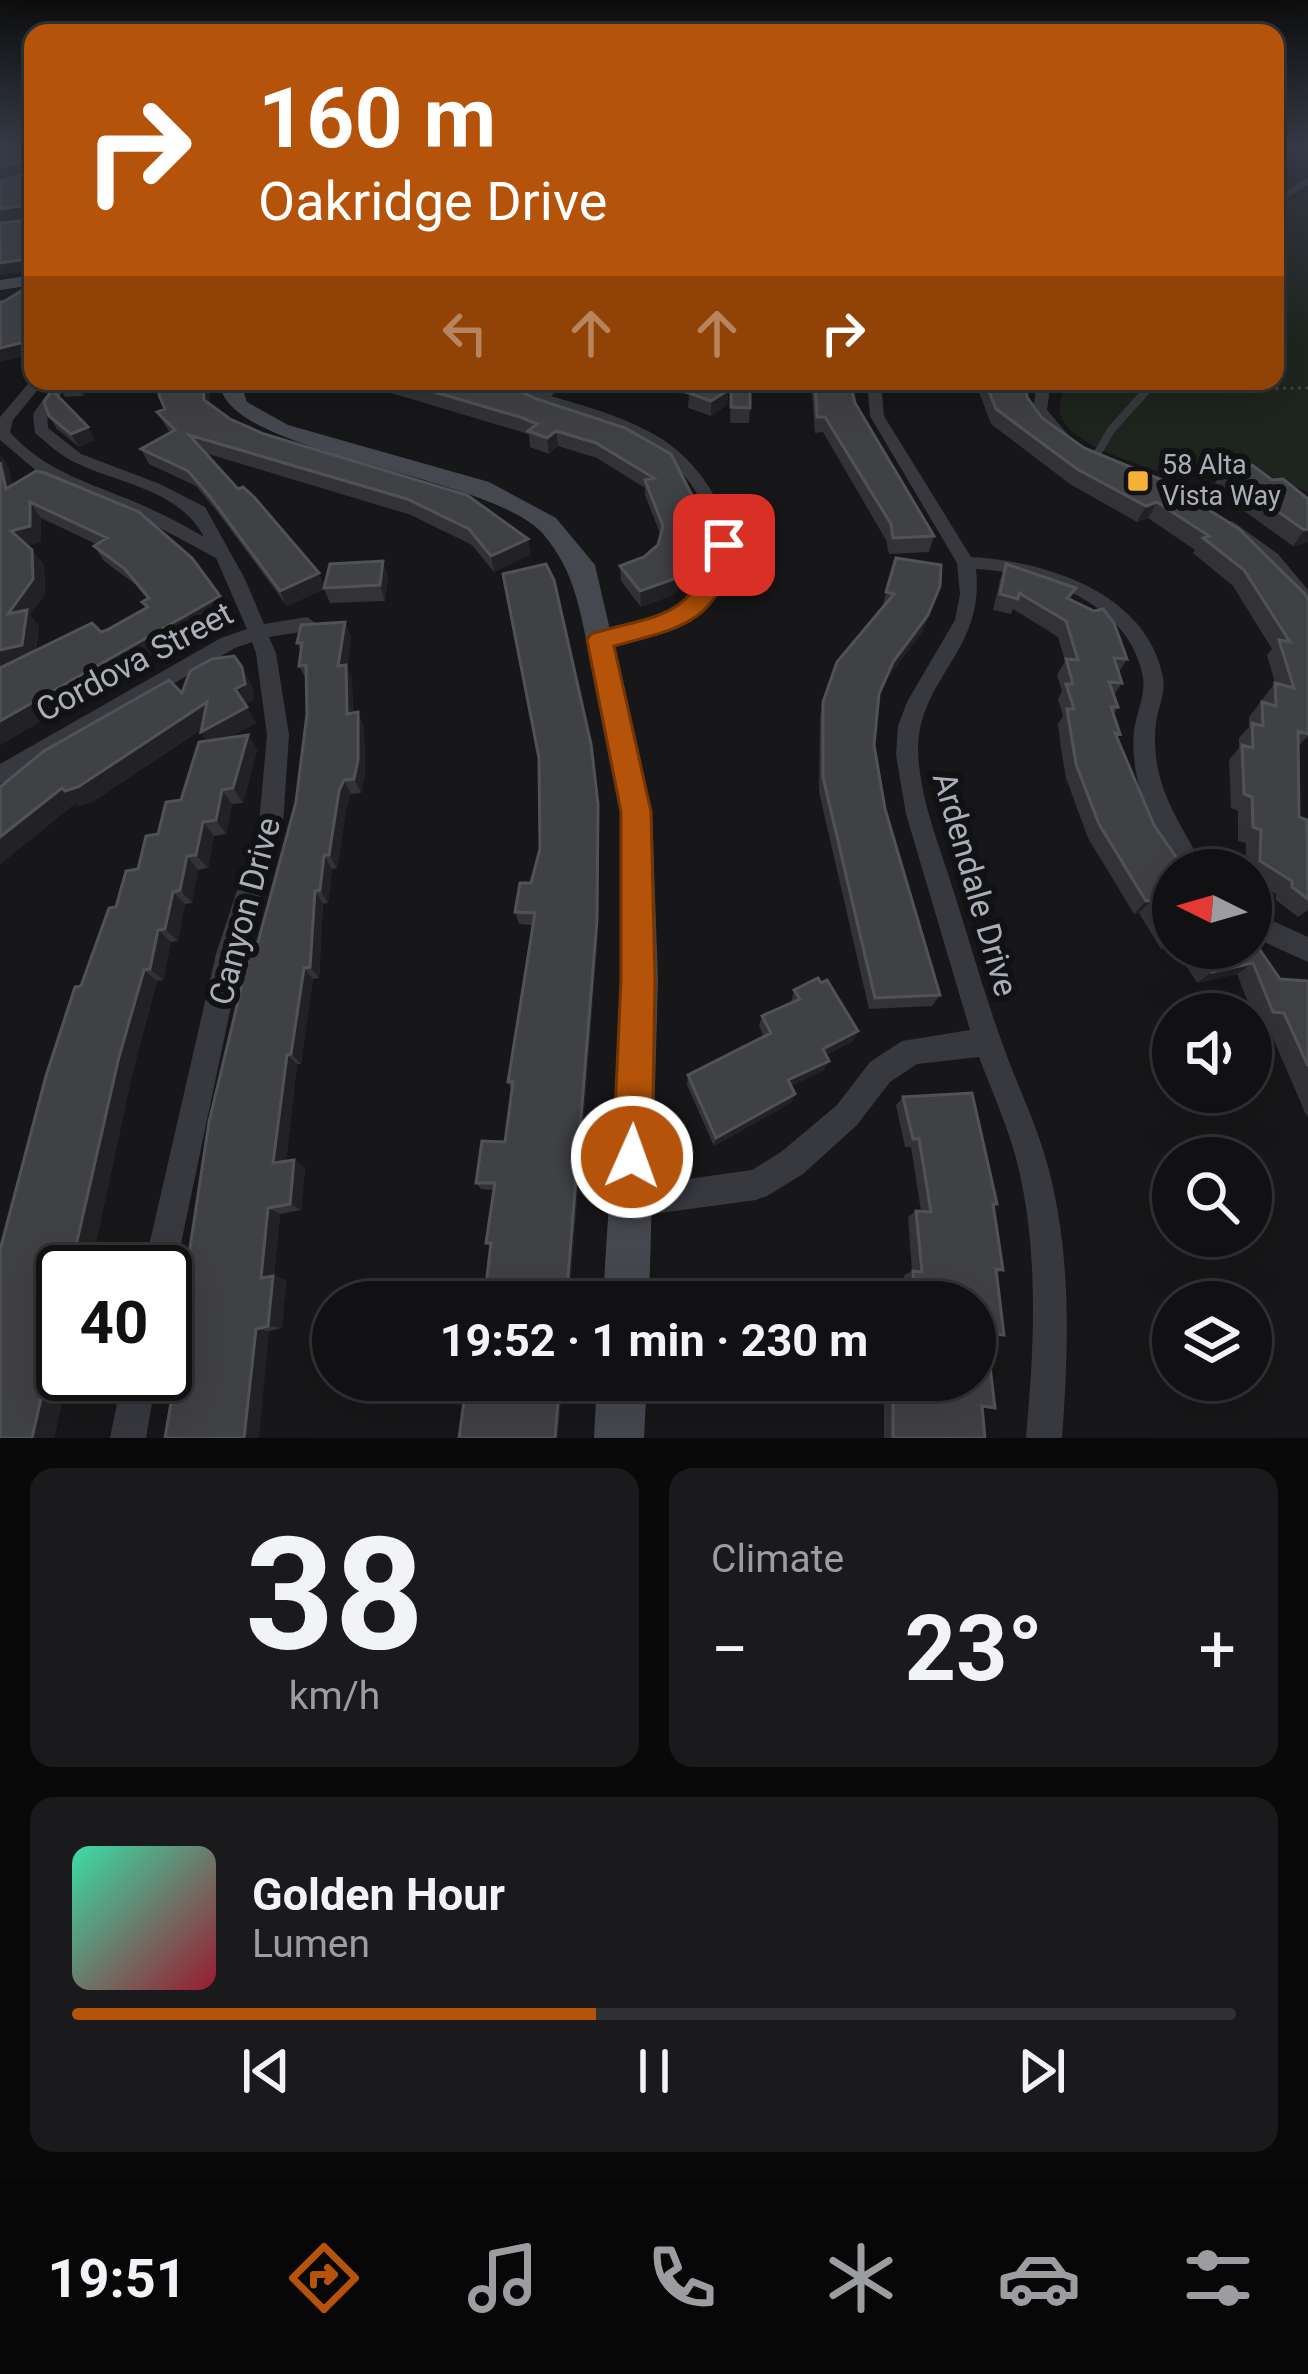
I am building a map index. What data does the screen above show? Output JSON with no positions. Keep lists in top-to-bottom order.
{
  "streets": {
    "street": ["Cordova Street", "Ardendale Drive", "Canyon Drive"]
  },
  "crossings": [
    ["Cordova Street", "Canyon Drive"]
  ],
  "places": {
    "transit": ["58 Alta Vista Way"]
  },
  "north": "left",
  "page": {
    "turn": ["160 m", "Oakridge Drive"],
    "limit": "40",
    "trip": "19:52 · 1 min · 230 m",
    "tile": [
      ["38", "km/h"],
      "Climate"
    ],
    "heat": ["−", "23°", "+"],
    "song": ["Golden Hour", "Lumen"],
    "tabs": "19:51"
  }
}
